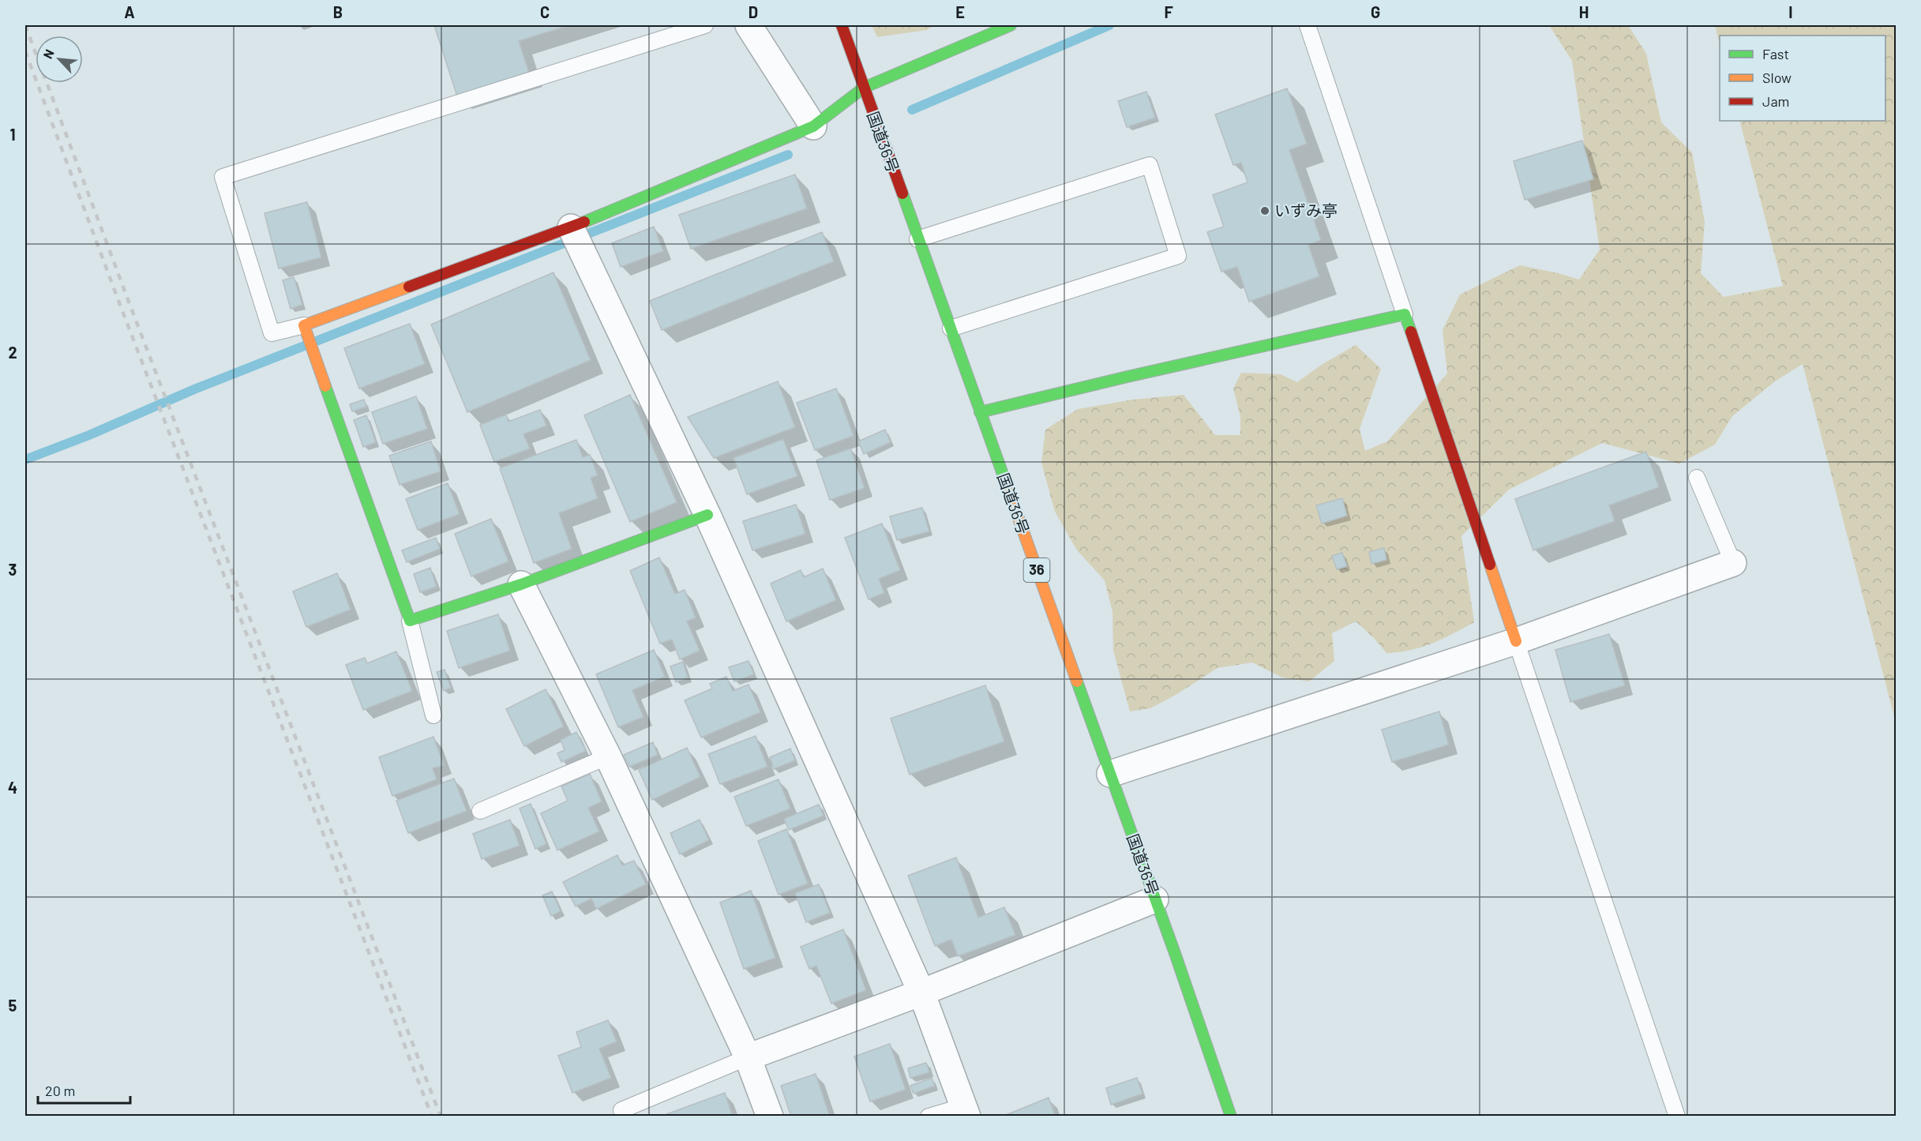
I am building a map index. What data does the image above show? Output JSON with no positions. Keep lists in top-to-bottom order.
{
  "streets": {
    "main road": ["国道36号", "36"]
  },
  "places": ["いずみ亭"],
  "legend": ["Fast", "Slow", "Jam"],
  "scale_bar": "20 m",
  "north": "top left",
  "grid": {
    "columns": [
      "A",
      "B",
      "C",
      "D",
      "E",
      "F",
      "G",
      "H",
      "I"
    ],
    "rows": [
      "1",
      "2",
      "3",
      "4",
      "5"
    ]
  }
}
